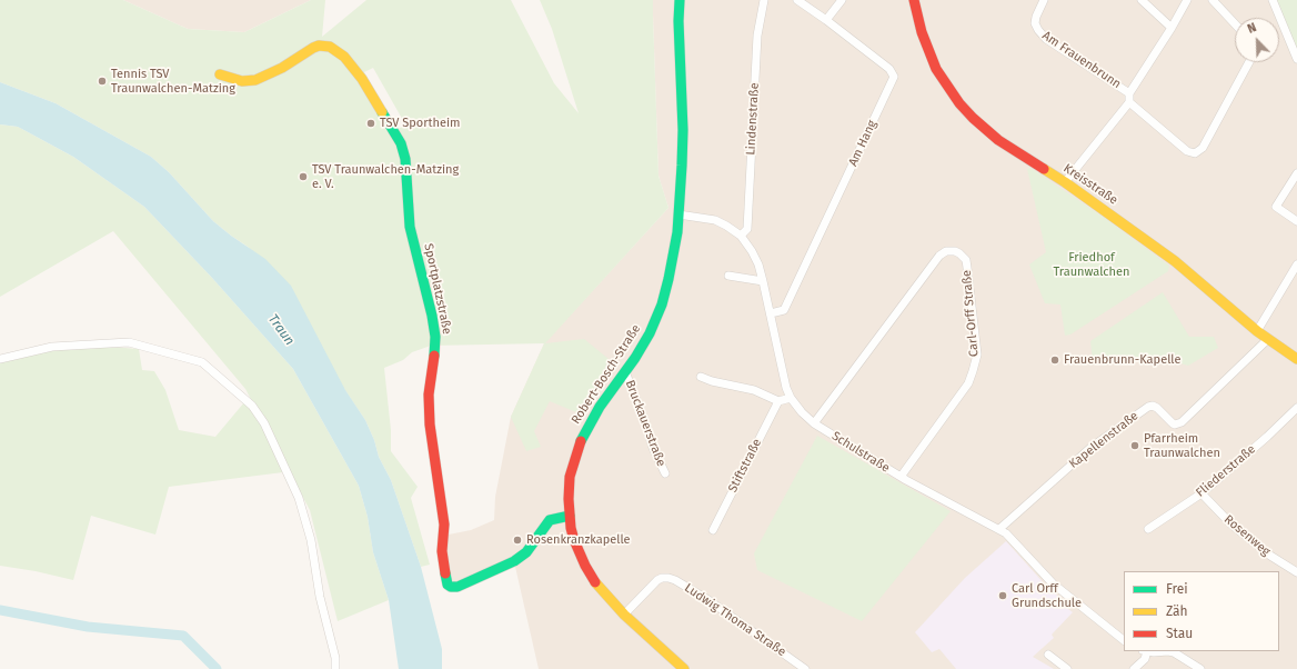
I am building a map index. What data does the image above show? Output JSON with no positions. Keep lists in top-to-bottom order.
{
  "streets": {
    "street": [
      "Am Frauenbrunn",
      "Lindenstraße",
      "Am Hang",
      "Kreisstraße",
      "Sportplatzstraße",
      "Carl-Orff Straße",
      "Robert-Bosch-Straße",
      "Bruckauerstraße",
      "Kapellenstraße",
      "Schulstraße",
      "Stiftstraße",
      "Fliederstraße",
      "Rosenweg",
      "Ludwig Thoma Straße"
    ]
  },
  "crossings": [
    ["Am Frauenbrunn", "Kreisstraße"],
    ["Lindenstraße", "Schulstraße"],
    ["Am Hang", "Schulstraße"],
    ["Kreisstraße", "Kapellenstraße"],
    ["Sportplatzstraße", "Robert-Bosch-Straße"],
    ["Carl-Orff Straße", "Schulstraße"],
    ["Robert-Bosch-Straße", "Bruckauerstraße"],
    ["Robert-Bosch-Straße", "Schulstraße"],
    ["Robert-Bosch-Straße", "Ludwig Thoma Straße"],
    ["Kapellenstraße", "Schulstraße"],
    ["Fliederstraße", "Rosenweg"]
  ],
  "water": ["Traun"],
  "parks": ["Friedhof Traunwalchen"],
  "places": [
    "Tennis TSV Traunwalchen-Matzing",
    "TSV Sportheim",
    "TSV Traunwalchen-Matzing e. V.",
    "Frauenbrunn-Kapelle",
    "Pfarrheim Traunwalchen",
    "Rosenkranzkapelle",
    "Carl Orff Grundschule"
  ],
  "legend": ["Frei", "Zäh", "Stau"],
  "north": "top left"
}
